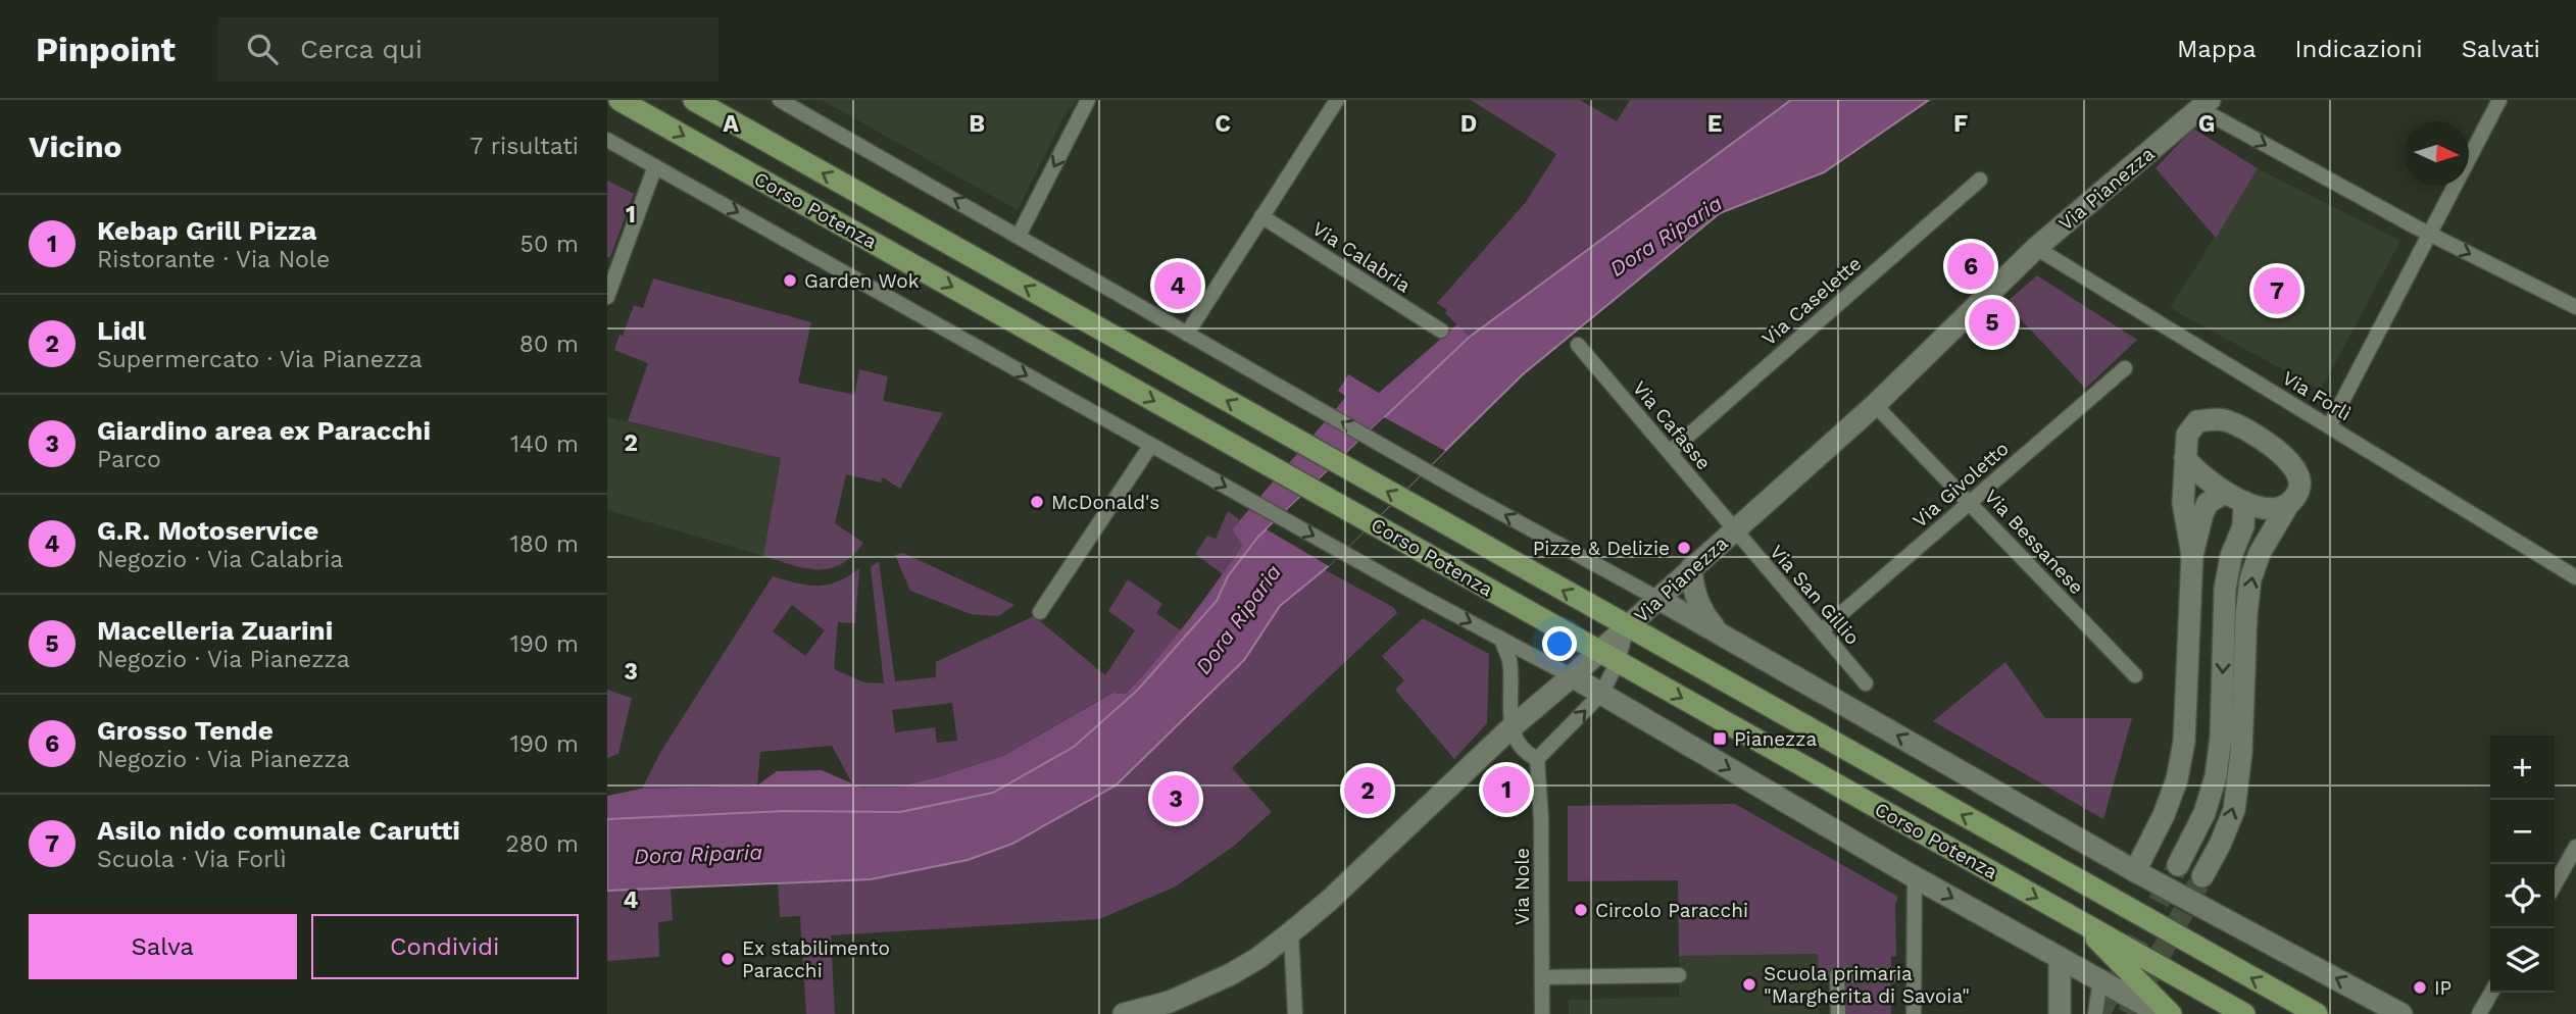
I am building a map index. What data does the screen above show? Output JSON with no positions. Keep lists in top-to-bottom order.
{
  "streets": {
    "main road": ["Via Pianezza", "Corso Potenza"],
    "street": [
      "Via Calabria",
      "Via Caselette",
      "Via Forlì",
      "Via Cafasse",
      "Via Givoletto",
      "Via Bessanese",
      "Via San Gillio",
      "Via Nole"
    ]
  },
  "crossings": [
    ["Via Pianezza", "Corso Potenza"],
    ["Via Pianezza", "Via Forlì"],
    ["Via Pianezza", "Via Cafasse"],
    ["Via Pianezza", "Via Bessanese"],
    ["Via Pianezza", "Via San Gillio"],
    ["Via Caselette", "Via Cafasse"],
    ["Via Cafasse", "Via San Gillio"],
    ["Via Givoletto", "Via Bessanese"],
    ["Via Givoletto", "Via San Gillio"]
  ],
  "water": ["Dora Riparia"],
  "places": {
    "other": [
      "Garden Wok",
      "McDonald's",
      "Pizze & Delizie",
      "Circolo Paracchi",
      "Ex stabilimento Paracchi",
      "Scuola primaria \"Margherita di Savoia\"",
      "IP"
    ],
    "transit": ["Pianezza"]
  },
  "north": "right",
  "page": {
    "header": "Pinpoint",
    "search": "Cerca qui",
    "nav": ["Mappa", "Indicazioni", "Salvati"],
    "heading": ["Vicino", "7 risultati"],
    "list": [
      {
        "mark": "1",
        "name": "Kebap Grill Pizza",
        "note": "Ristorante · Via Nole",
        "value": "50 m"
      },
      {
        "mark": "2",
        "name": "Lidl",
        "note": "Supermercato · Via Pianezza",
        "value": "80 m"
      },
      {
        "mark": "3",
        "name": "Giardino area ex Paracchi",
        "note": "Parco",
        "value": "140 m"
      },
      {
        "mark": "4",
        "name": "G.R. Motoservice",
        "note": "Negozio · Via Calabria",
        "value": "180 m"
      },
      {
        "mark": "5",
        "name": "Macelleria Zuarini",
        "note": "Negozio · Via Pianezza",
        "value": "190 m"
      },
      {
        "mark": "6",
        "name": "Grosso Tende",
        "note": "Negozio · Via Pianezza",
        "value": "190 m"
      },
      {
        "mark": "7",
        "name": "Asilo nido comunale Carutti",
        "note": "Scuola · Via Forlì",
        "value": "280 m"
      }
    ],
    "pins": [
      "6",
      "4",
      "7",
      "5",
      "1",
      "2",
      "3"
    ],
    "map_buttons": ["+", "−"],
    "buttons": ["Salva", "Condividi"]
  },
  "grid": {
    "columns": [
      "A",
      "B",
      "C",
      "D",
      "E",
      "F",
      "G"
    ],
    "rows": [
      "1",
      "2",
      "3",
      "4"
    ]
  }
}
